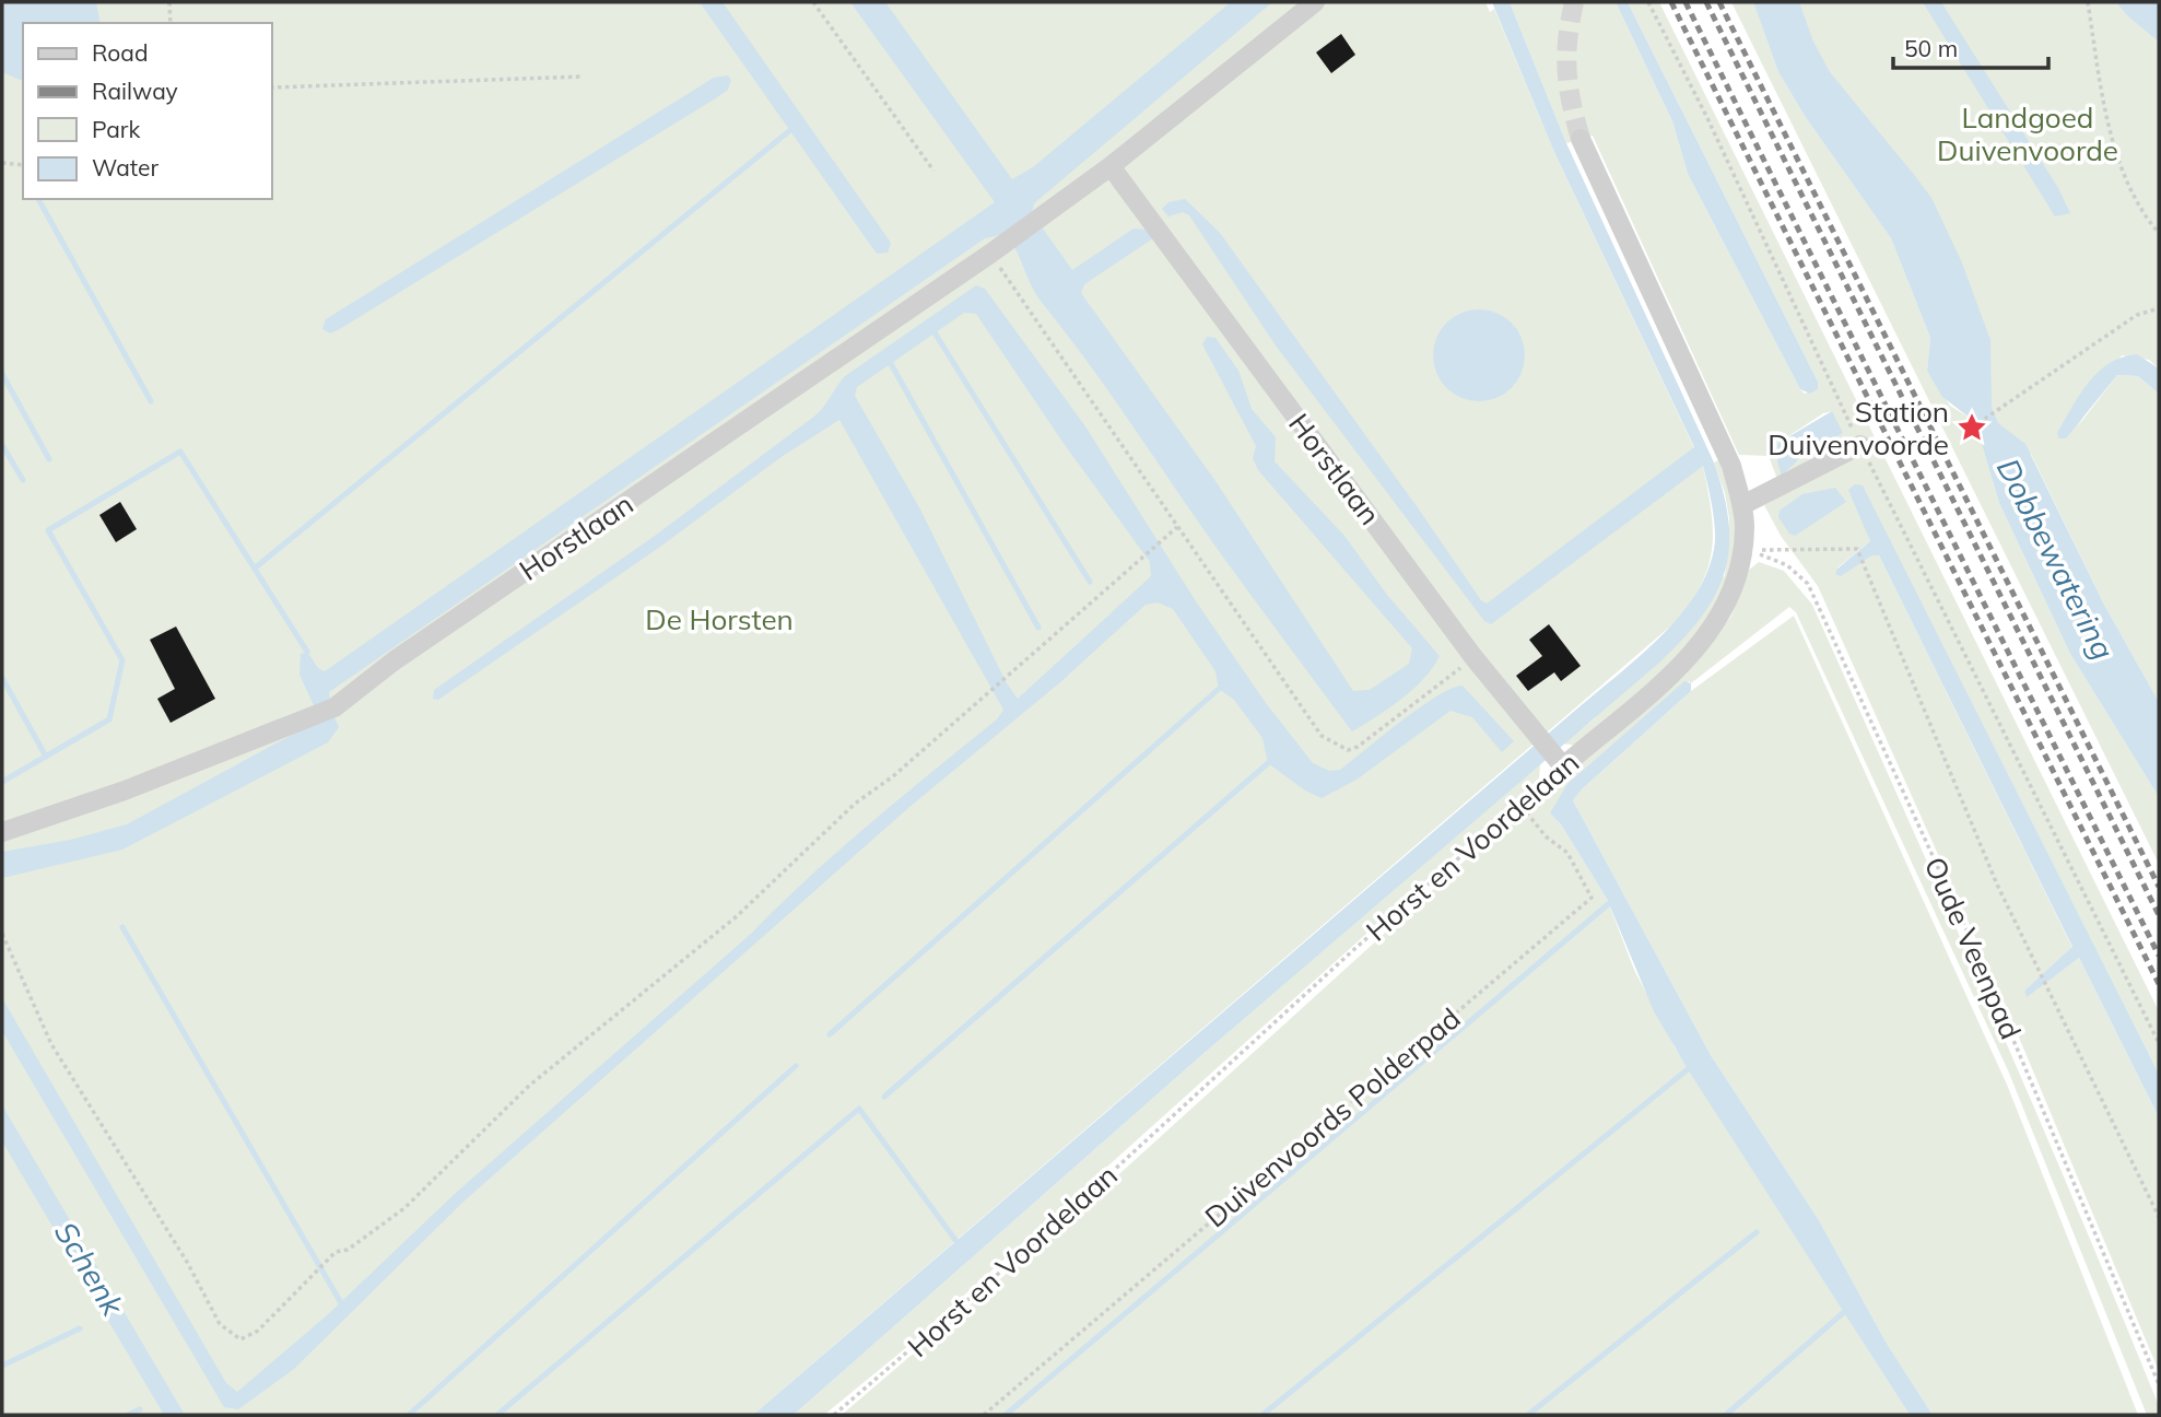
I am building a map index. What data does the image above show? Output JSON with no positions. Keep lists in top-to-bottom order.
{
  "streets": {
    "street": ["Horstlaan", "Horst en Voordelaan"],
    "path": ["Oude Veenpad", "Duivenvoords Polderpad"]
  },
  "crossings": [
    ["Horstlaan", "Horst en Voordelaan"],
    ["Horst en Voordelaan", "Oude Veenpad"],
    ["Horst en Voordelaan", "Duivenvoords Polderpad"]
  ],
  "water": ["Dobbewatering", "Schenk"],
  "parks": ["Landgoed Duivenvoorde", "De Horsten"],
  "places": {
    "place": ["Station Duivenvoorde"]
  },
  "legend": [
    "Road",
    "Railway",
    "Park",
    "Water"
  ],
  "scale_bar": "50 m"
}
